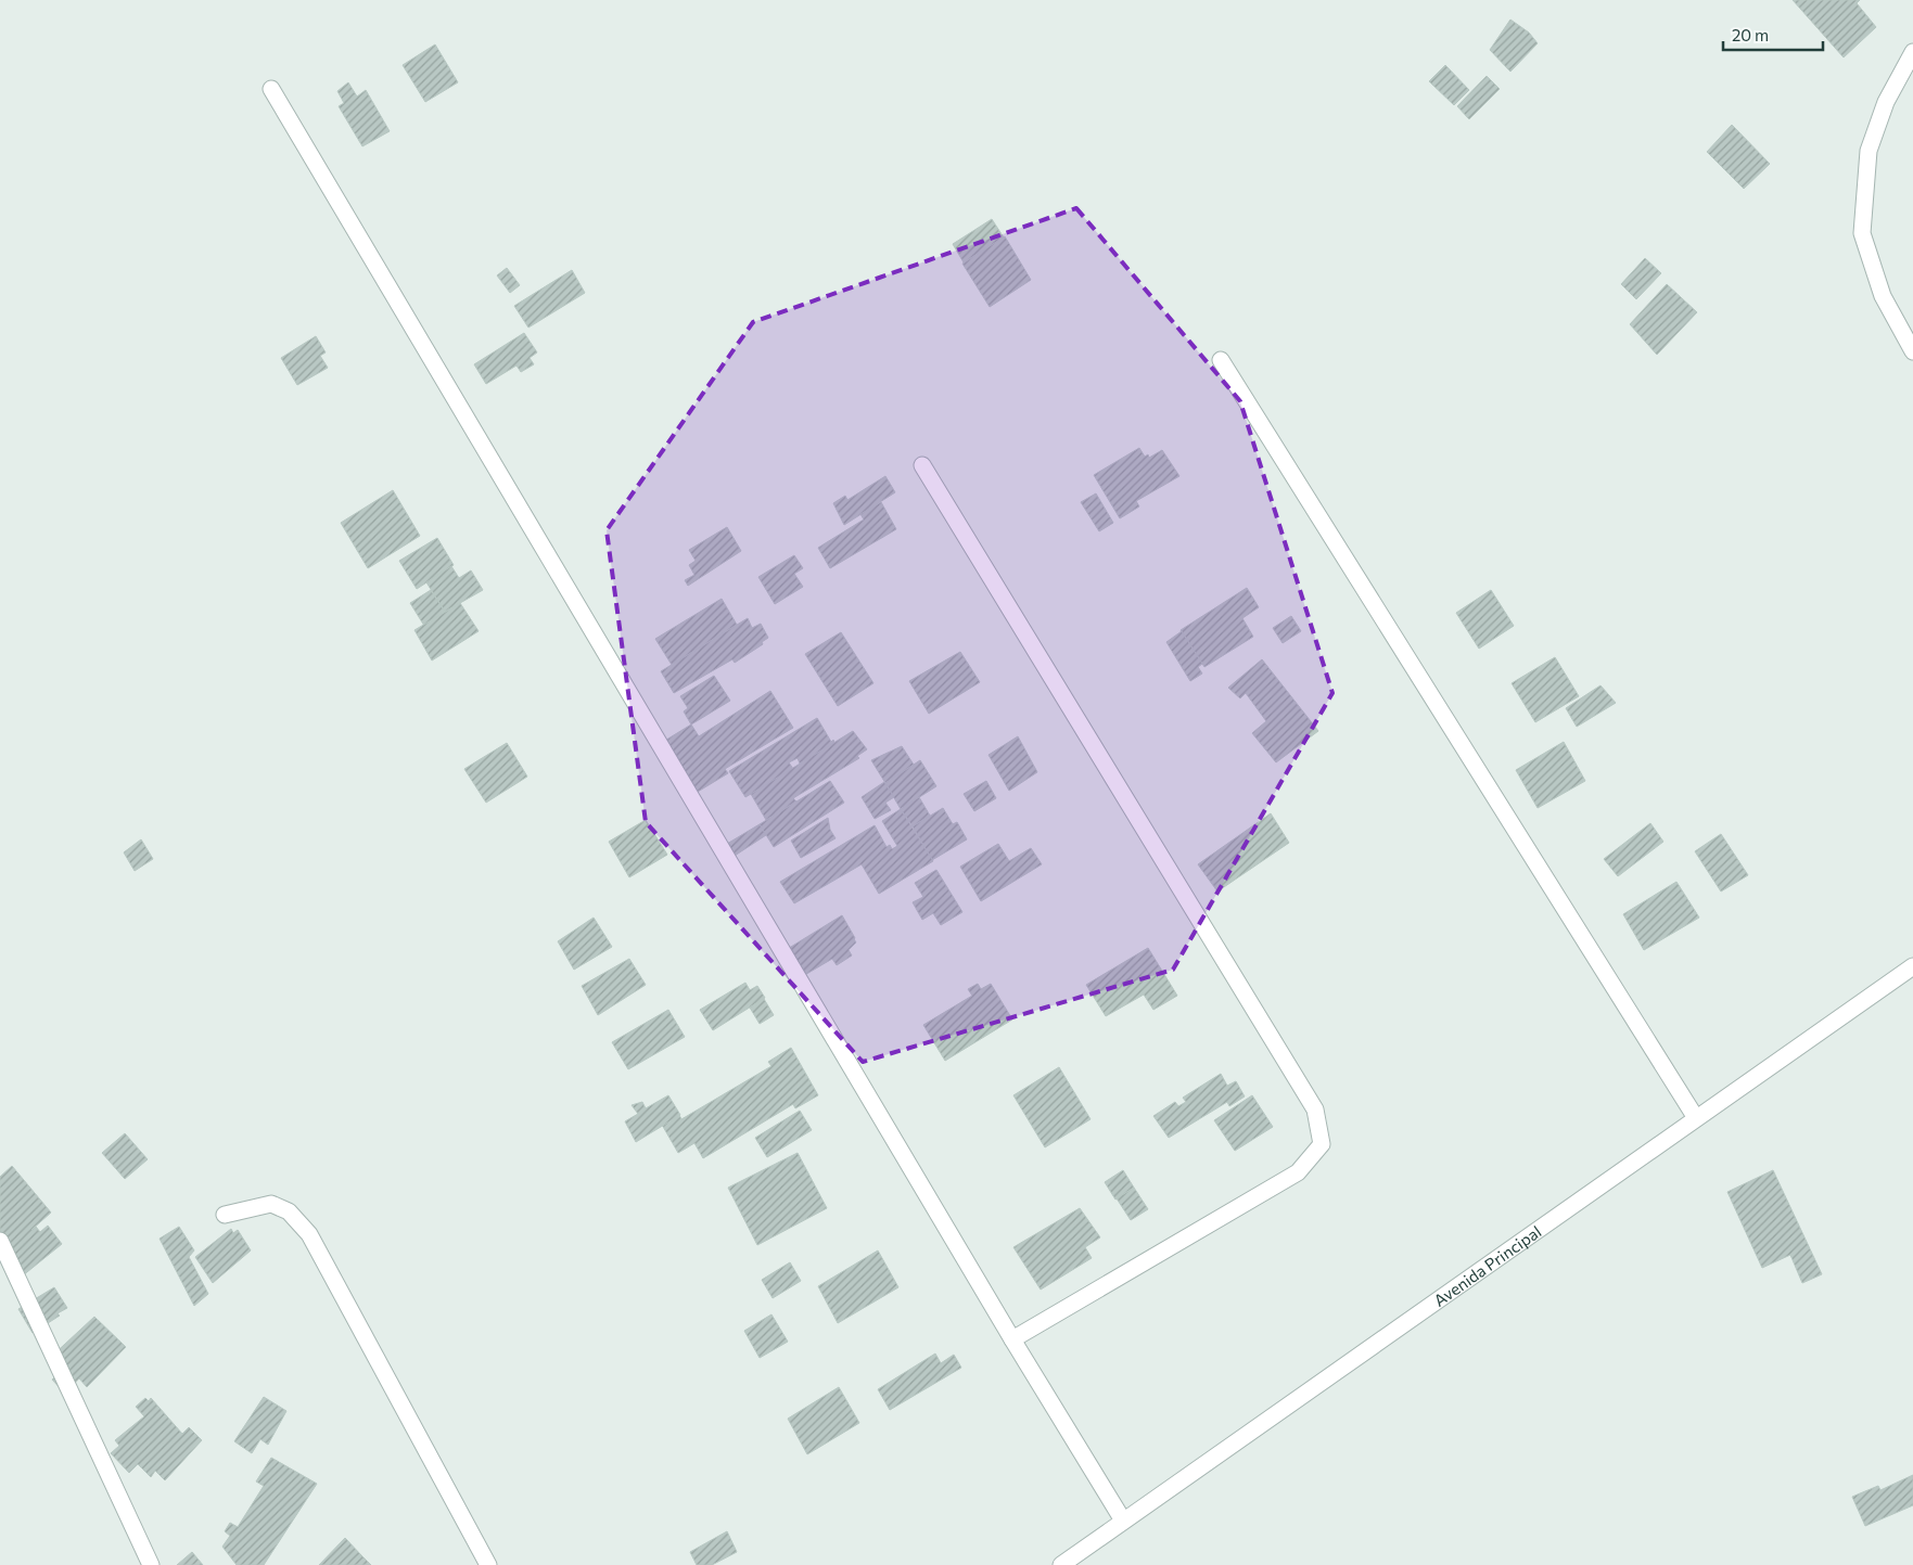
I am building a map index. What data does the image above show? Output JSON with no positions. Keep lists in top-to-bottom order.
{
  "streets": {
    "street": ["Avenida Principal"]
  },
  "scale_bar": "20 m"
}
